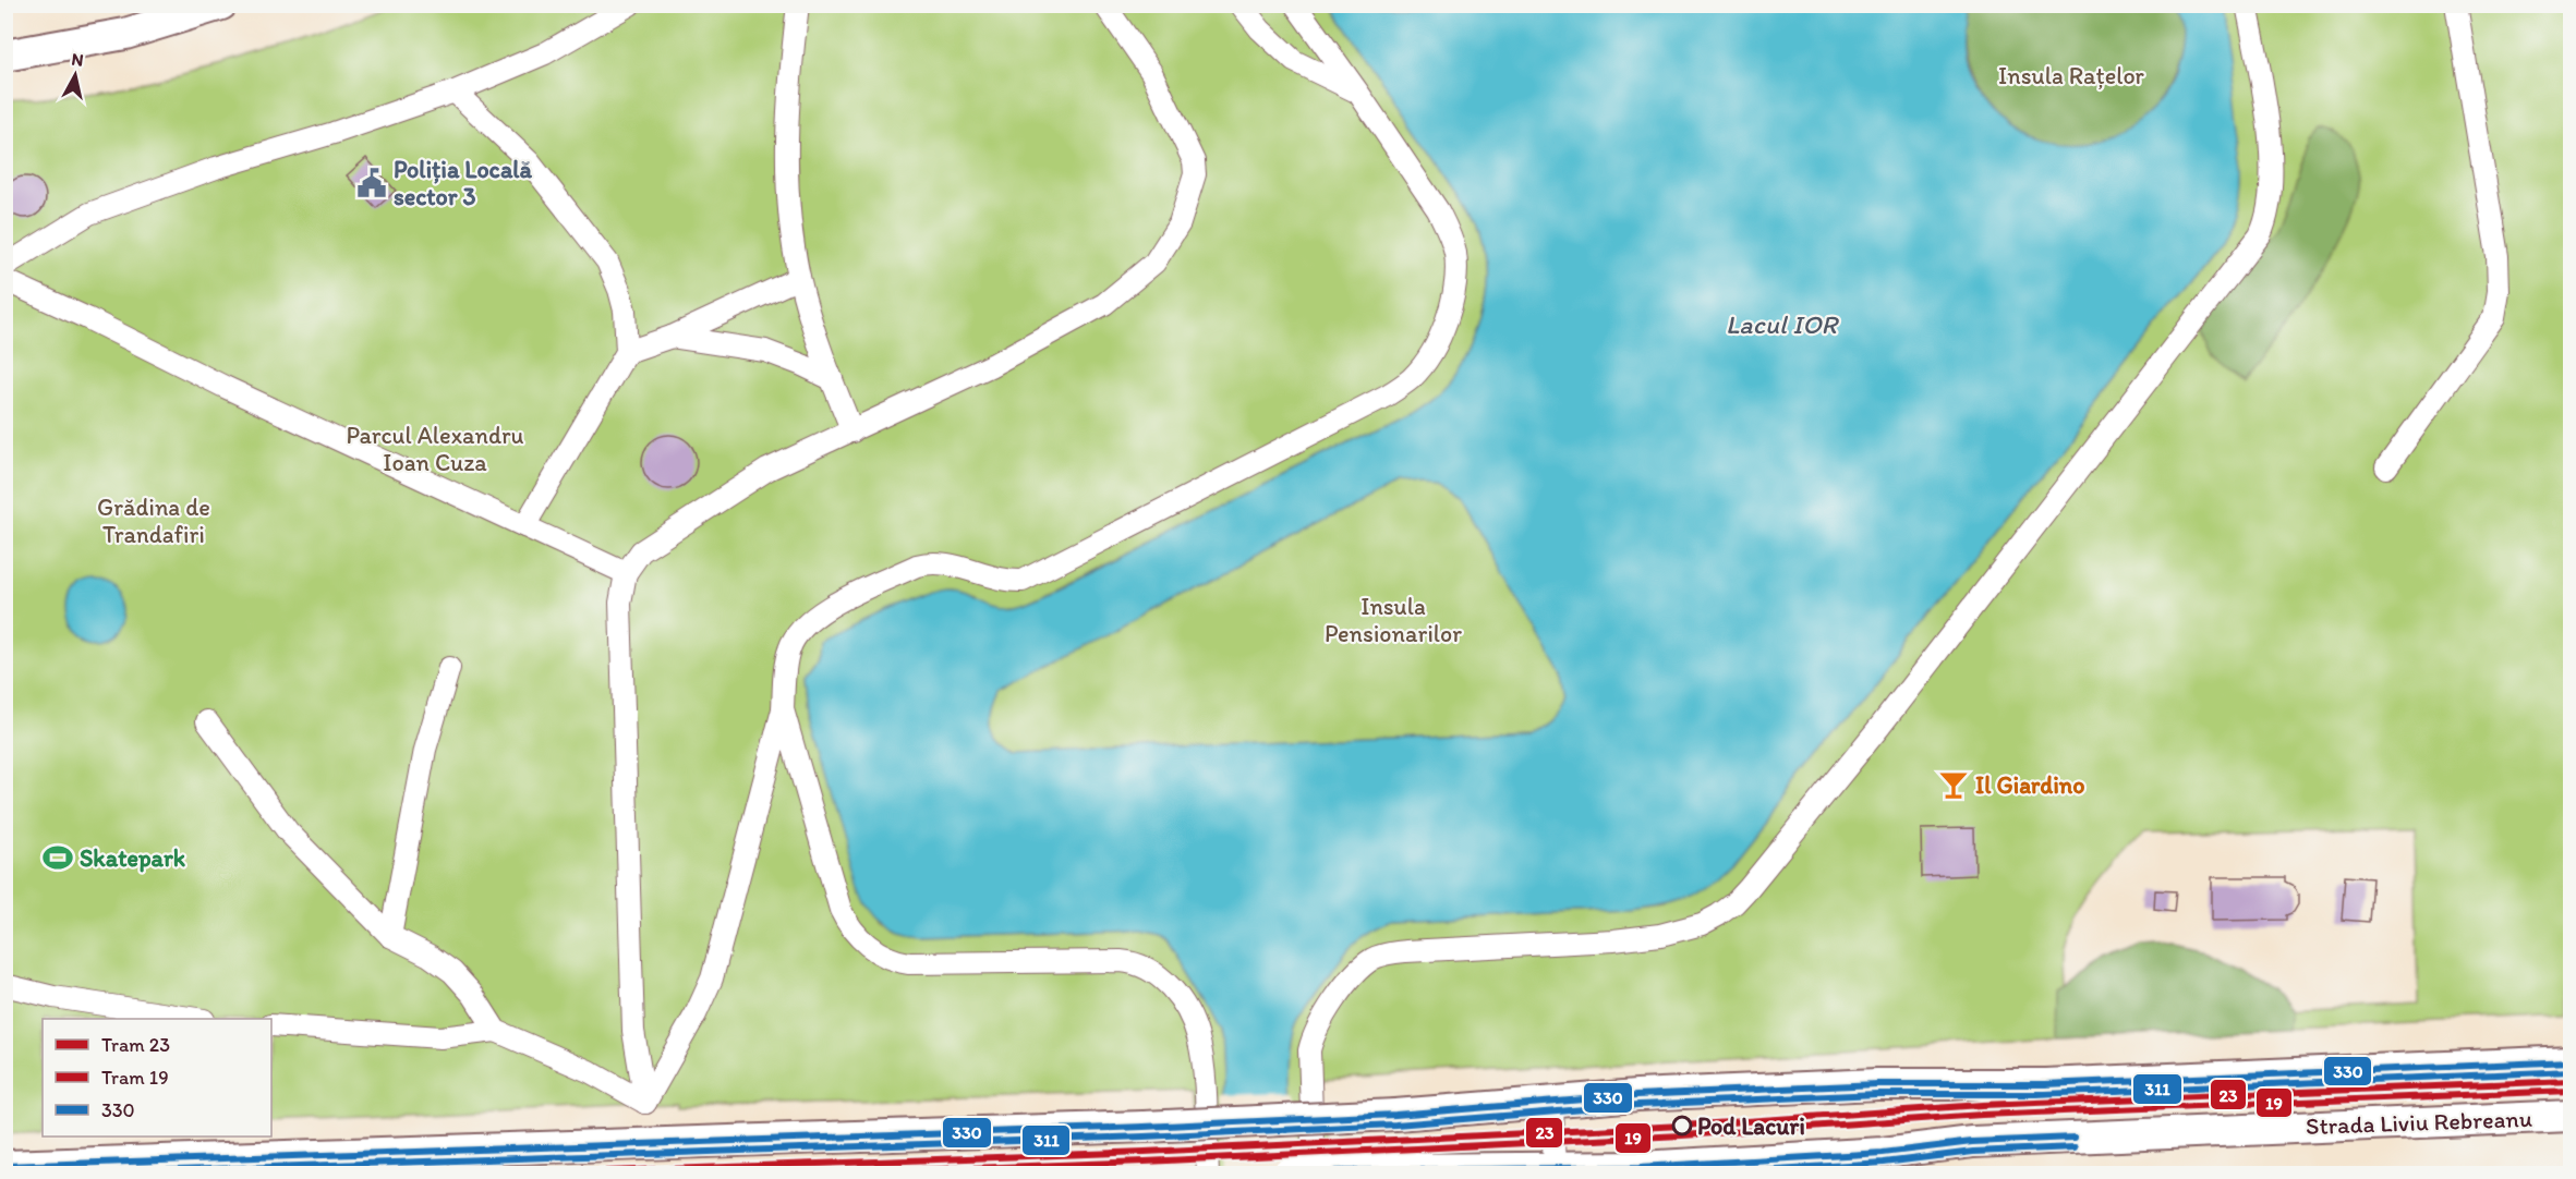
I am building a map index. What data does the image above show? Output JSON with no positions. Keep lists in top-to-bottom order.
{
  "streets": {
    "main road": ["Strada Liviu Rebreanu"]
  },
  "water": ["Lacul IOR"],
  "parks": [
    "Insula Rațelor",
    "Parcul Alexandru Ioan Cuza",
    "Grădina de Trandafiri",
    "Insula Pensionarilor"
  ],
  "places": {
    "public building": ["Poliția Locală sector 3"],
    "bar": ["Il Giardino"],
    "sports": ["Skatepark"],
    "other": ["Pod Lacuri"]
  },
  "lines": [
    "transit line 330",
    "transit line 311",
    "tram line 23",
    "tram line 19"
  ],
  "legend": ["Tram 23", "Tram 19", "330"],
  "north": "top"
}
